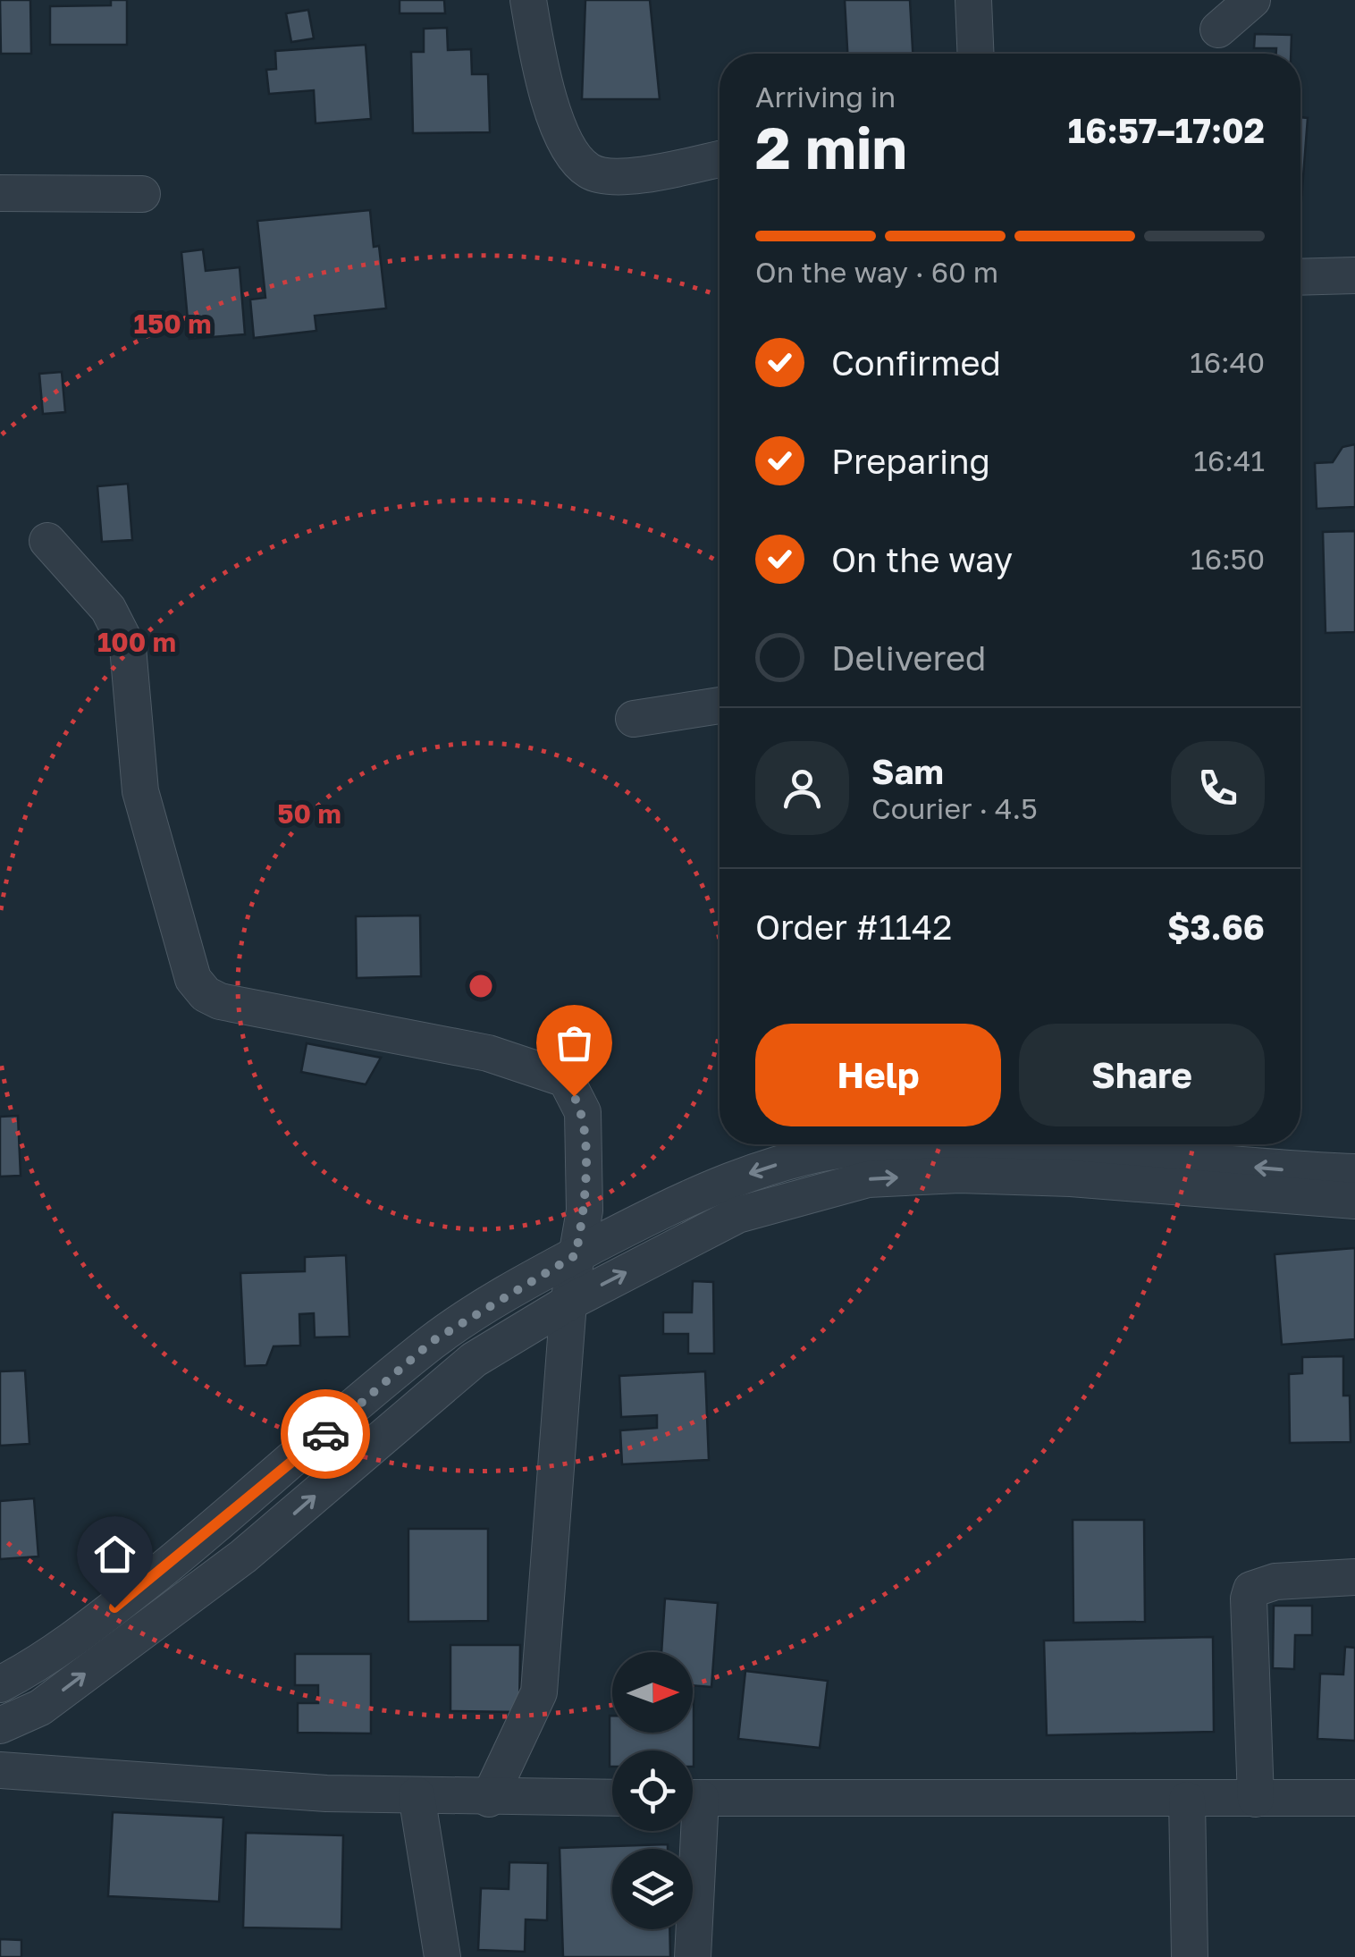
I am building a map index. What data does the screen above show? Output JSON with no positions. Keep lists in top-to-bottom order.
{
  "north": "right",
  "page": {
    "heading": ["2 min", "Arriving in", "16:57–17:02"],
    "panel": [
      "Sam",
      "Courier · 4.5",
      "Order #1142",
      "$3.66"
    ],
    "bar": "On the way · 60 m",
    "list": [
      ["Confirmed", "16:40"],
      ["Preparing", "16:41"],
      ["On the way", "16:50"],
      "Delivered"
    ],
    "buttons": ["Help", "Share"]
  },
  "rings": ["150 m", "100 m", "50 m"]
}
